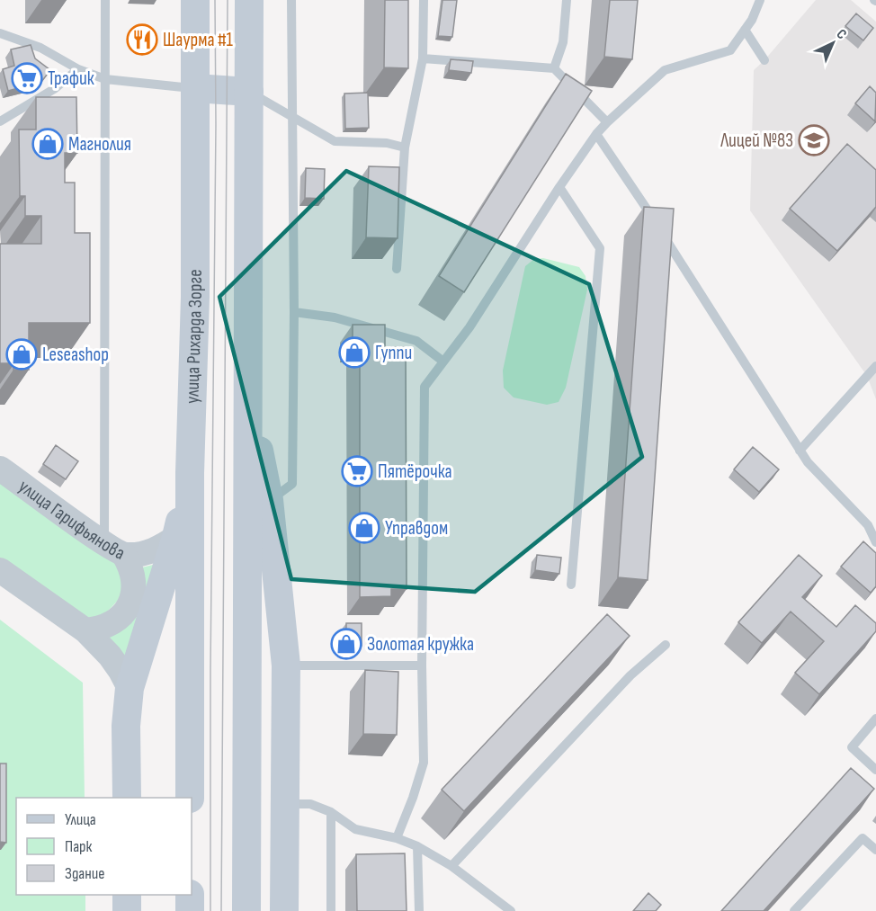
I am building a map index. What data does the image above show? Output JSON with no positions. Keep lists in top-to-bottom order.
{
  "streets": {
    "main road": ["улица Рихарда Зорге"],
    "street": ["улица Гарифьянова"]
  },
  "places": {
    "restaurant": ["Шаурма #1"],
    "supermarket": ["Трафик", "Пятёрочка"],
    "school or university": ["Лицей №83"],
    "shop": [
      "Магнолия",
      "Гуппи",
      "Leseashop",
      "Управдом",
      "Золотая кружка"
    ]
  },
  "legend": ["Улица", "Парк", "Здание"],
  "north": "top right"
}
